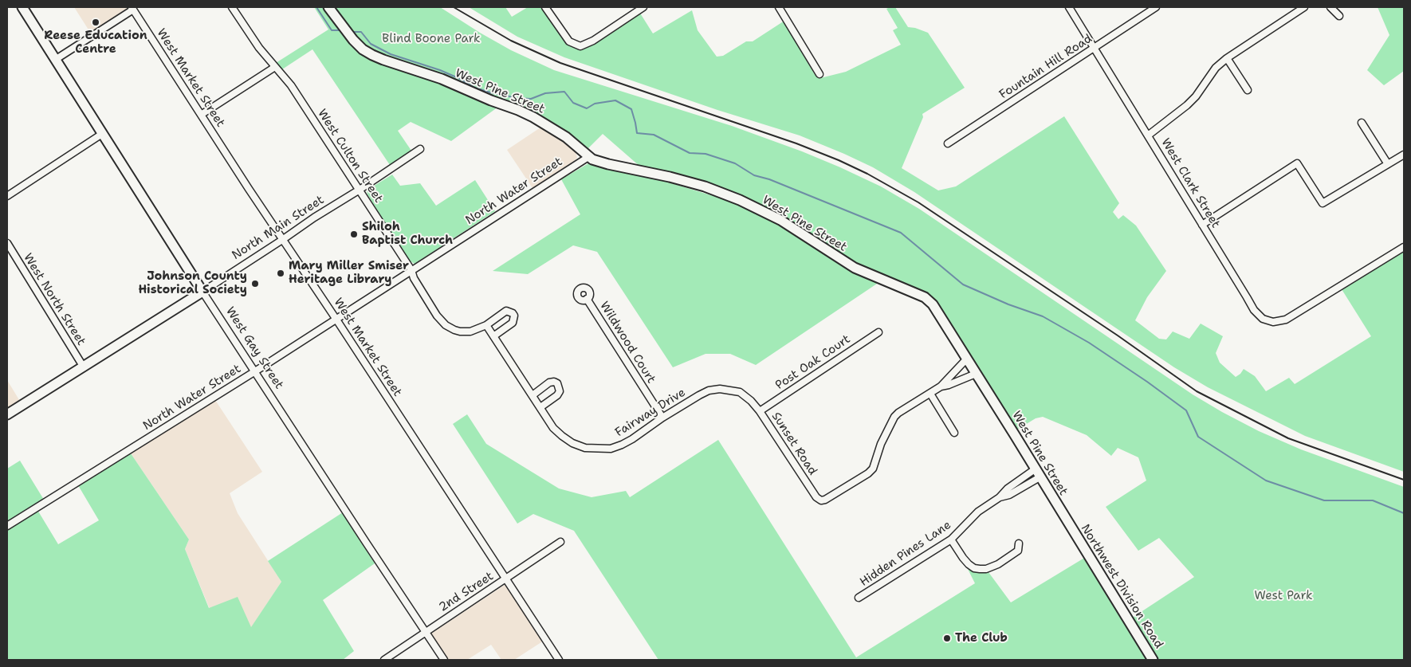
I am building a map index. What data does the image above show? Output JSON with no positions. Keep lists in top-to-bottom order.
{
  "streets": {
    "street": [
      "Fountain Hill Road",
      "West Market Street",
      "West Pine Street",
      "West Culton Street",
      "West Clark Street",
      "North Water Street",
      "North Main Street",
      "West North Street",
      "Wildwood Court",
      "West Gay Street",
      "Post Oak Court",
      "Fairway Drive",
      "Sunset Road",
      "Hidden Pines Lane",
      "Northwest Division Road",
      "2nd Street"
    ]
  },
  "crossings": [
    ["Fountain Hill Road", "West Clark Street"],
    ["West Market Street", "North Water Street"],
    ["West Market Street", "North Main Street"],
    ["West Market Street", "2nd Street"],
    ["West Pine Street", "North Water Street"],
    ["West Pine Street", "Hidden Pines Lane"],
    ["West Pine Street", "Northwest Division Road"],
    ["West Culton Street", "North Water Street"],
    ["West Culton Street", "North Main Street"],
    ["West Culton Street", "Fairway Drive"],
    ["North Water Street", "West Gay Street"],
    ["North Main Street", "West North Street"],
    ["North Main Street", "West Gay Street"],
    ["Wildwood Court", "Fairway Drive"],
    ["West Gay Street", "2nd Street"],
    ["Post Oak Court", "Fairway Drive"],
    ["Post Oak Court", "Sunset Road"],
    ["Fairway Drive", "Sunset Road"]
  ],
  "parks": ["Blind Boone Park", "West Park"],
  "places": [
    "Reese Education Centre",
    "Shiloh Baptist Church",
    "Mary Miller Smiser Heritage Library",
    "Johnson County Historical Society",
    "The Club"
  ]
}
